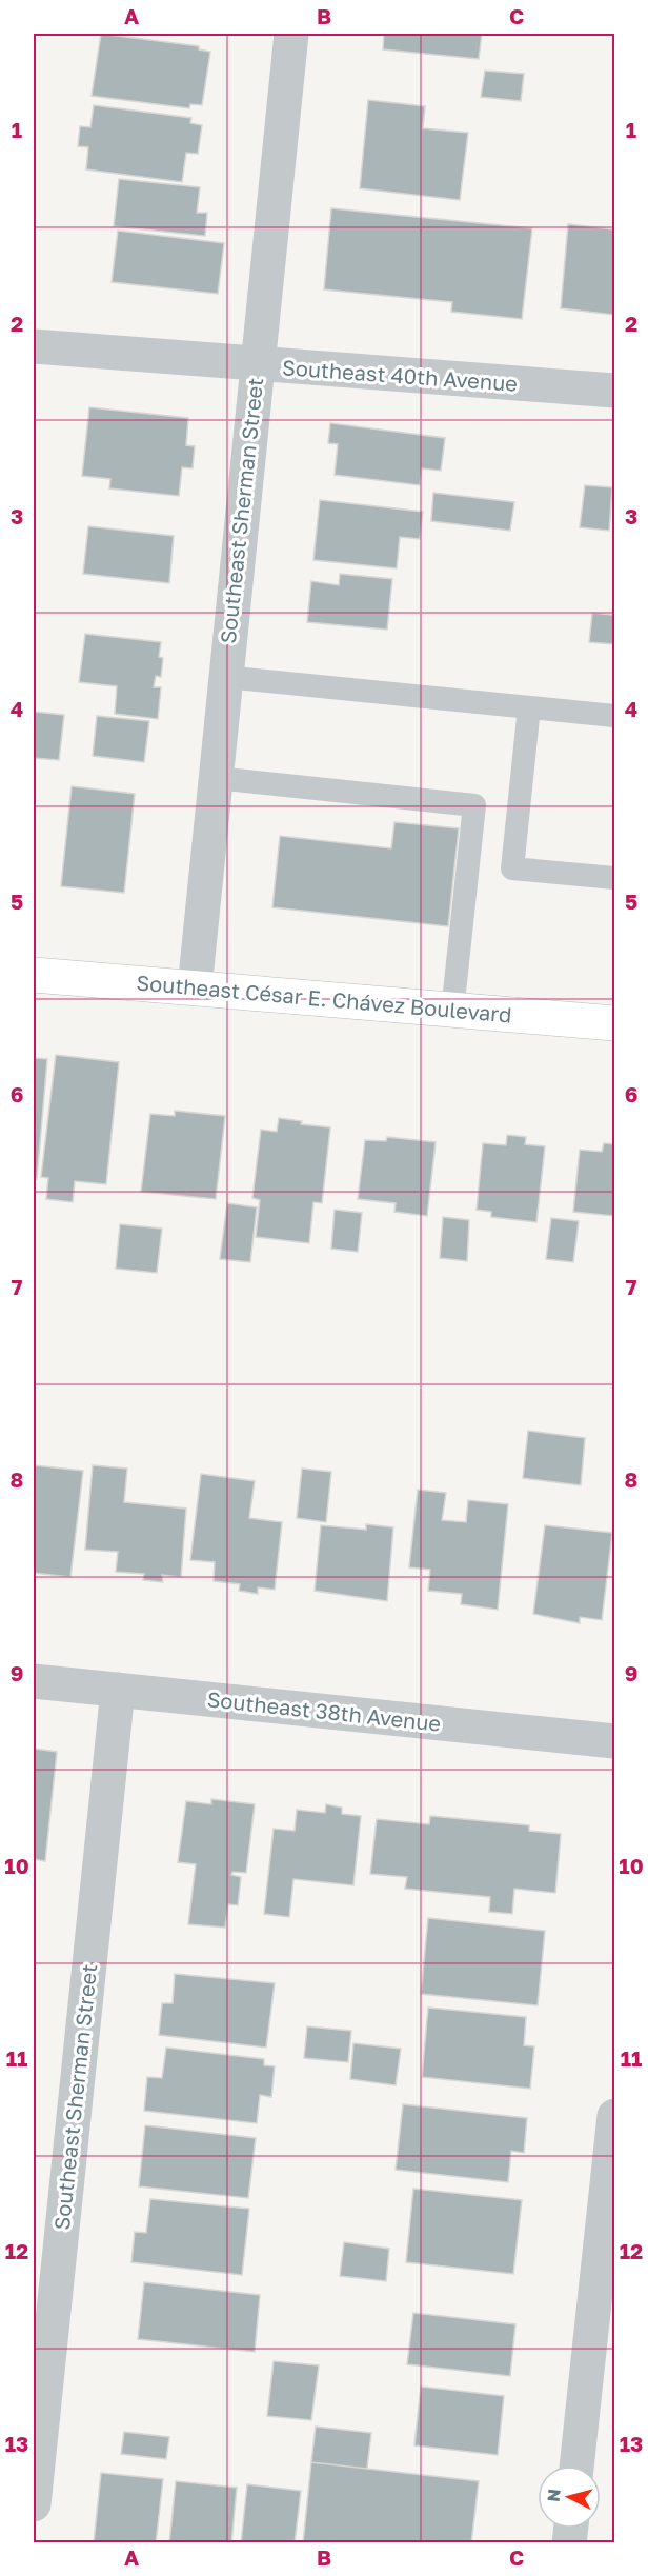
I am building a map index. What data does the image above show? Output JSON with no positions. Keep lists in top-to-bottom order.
{
  "streets": {
    "main road": ["Southeast César E. Chávez Boulevard"],
    "street": ["Southeast 40th Avenue", "Southeast Sherman Street", "Southeast 38th Avenue"]
  },
  "crossings": [
    ["Southeast 40th Avenue", "Southeast Sherman Street"],
    ["Southeast Sherman Street", "Southeast César E. Chávez Boulevard"],
    ["Southeast Sherman Street", "Southeast 38th Avenue"]
  ],
  "north": "left",
  "grid": {
    "columns": ["A", "B", "C"],
    "rows": [
      "1",
      "2",
      "3",
      "4",
      "5",
      "6",
      "7",
      "8",
      "9",
      "10",
      "11",
      "12",
      "13"
    ]
  }
}
